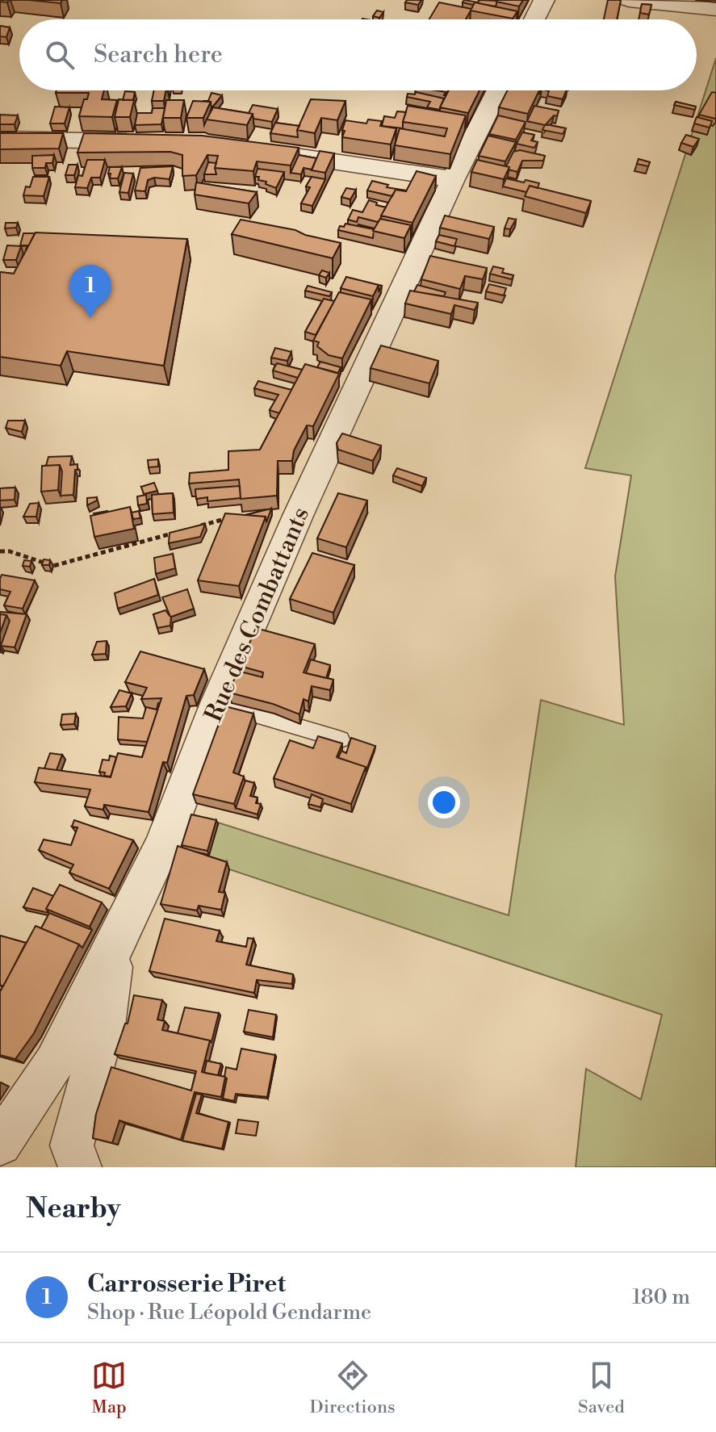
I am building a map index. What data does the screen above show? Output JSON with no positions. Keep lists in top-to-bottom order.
{
  "streets": {
    "street": ["Rue des Combattants"]
  },
  "page": {
    "search": "Search here",
    "pins": "1",
    "heading": "Nearby",
    "list": [
      {
        "mark": "1",
        "name": "Carrosserie Piret",
        "note": "Shop · Rue Léopold Gendarme",
        "value": "180 m"
      }
    ],
    "nav": ["Map", "Directions", "Saved"]
  }
}
